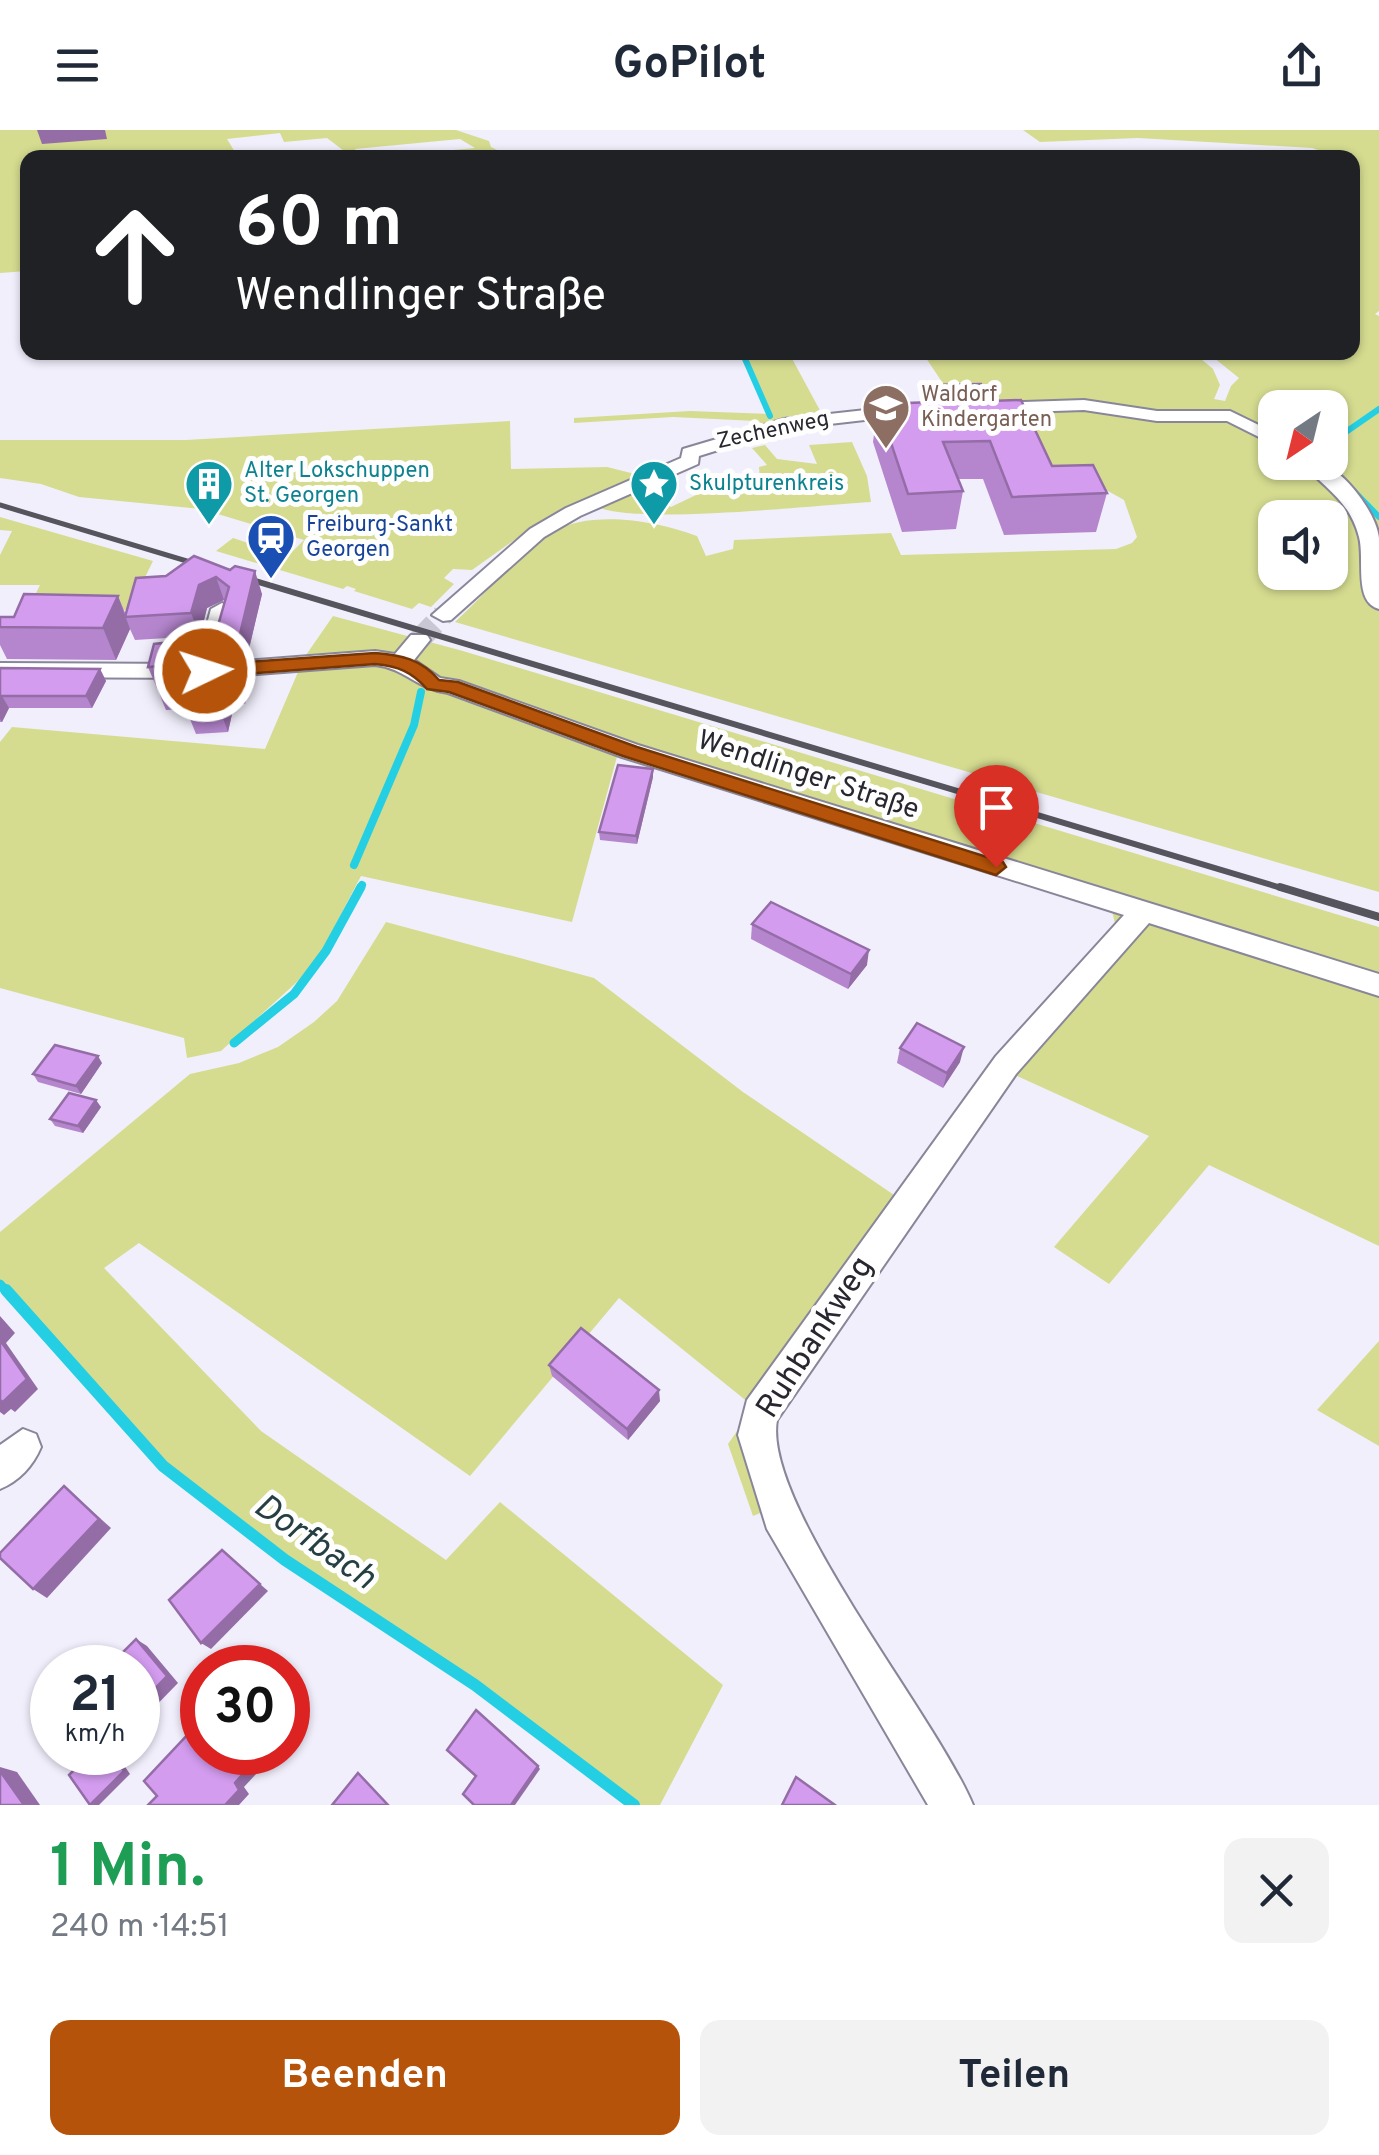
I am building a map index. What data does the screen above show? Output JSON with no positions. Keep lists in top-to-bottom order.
{
  "streets": {
    "street": ["Zechenweg", "Wendlinger Straße", "Ruhbankweg"]
  },
  "crossings": [
    ["Wendlinger Straße", "Ruhbankweg"]
  ],
  "water": ["Dorfbach"],
  "places": {
    "school or university": ["Waldorf Kindergarten"],
    "building": ["Alter Lokschuppen St. Georgen"],
    "place": ["Skulpturenkreis"],
    "station": ["Freiburg-Sankt Georgen"]
  },
  "north": "bottom left",
  "page": {
    "header": "GoPilot",
    "turn": ["60 m", "Wendlinger Straße"],
    "speed": "21 km/h",
    "limit": "30",
    "heading": ["1 Min.", "240 m · 14:51"],
    "buttons": ["Beenden", "Teilen"]
  }
}
